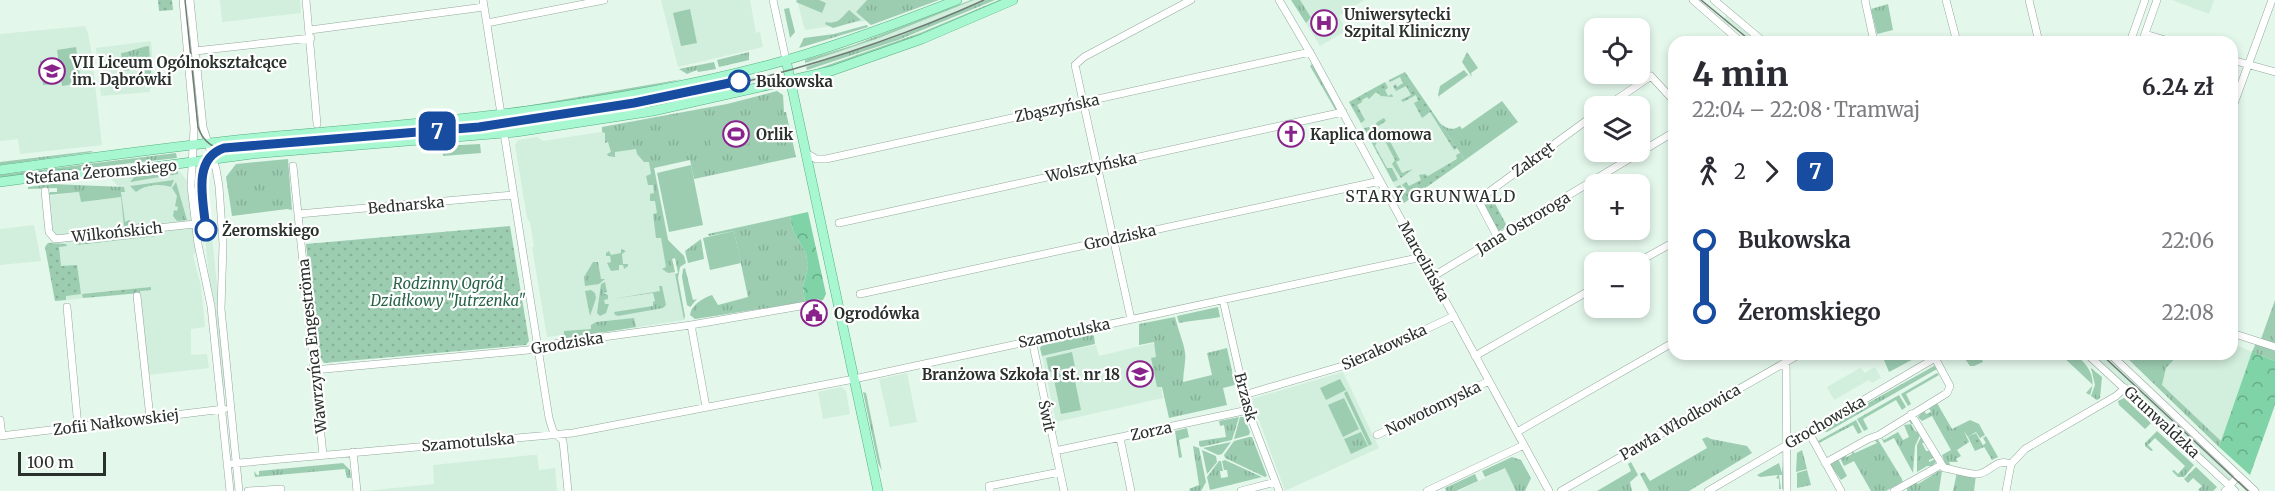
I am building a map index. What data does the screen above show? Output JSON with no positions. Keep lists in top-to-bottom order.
{
  "streets": {
    "main road": ["Stefana Żeromskiego"],
    "street": [
      "Zbąszyńska",
      "Zakręt",
      "Wolsztyńska",
      "Bednarska",
      "Jana Ostroroga",
      "Wilkońskich",
      "Grodziska",
      "Marcelińska",
      "Szamotulska",
      "Wawrzyńca Engeströma",
      "Sierakowska",
      "Brzask",
      "Nowotomyska",
      "Świt",
      "Zofii Nałkowskiej",
      "Pawła Włodkowica",
      "Grochowska",
      "Grunwaldzka",
      "Zorza"
    ]
  },
  "crossings": [
    ["Zbąszyńska", "Marcelińska"],
    ["Zakręt", "Jana Ostroroga"],
    ["Wolsztyńska", "Marcelińska"],
    ["Bednarska", "Wawrzyńca Engeströma"],
    ["Jana Ostroroga", "Marcelińska"],
    ["Grodziska", "Marcelińska"],
    ["Grodziska", "Wawrzyńca Engeströma"],
    ["Marcelińska", "Szamotulska"],
    ["Marcelińska", "Sierakowska"],
    ["Marcelińska", "Nowotomyska"],
    ["Szamotulska", "Wawrzyńca Engeströma"],
    ["Szamotulska", "Brzask"],
    ["Szamotulska", "Świt"],
    ["Sierakowska", "Brzask"],
    ["Brzask", "Zorza"],
    ["Świt", "Zorza"]
  ],
  "districts": ["STARY GRUNWALD"],
  "parks": ["Rodzinny Ogród Działkowy \"Jutrzenka\""],
  "places": {
    "hospital": ["Uniwersytecki Szpital Kliniczny"],
    "school or university": ["VII Liceum Ogólnokształcące im. Dąbrówki", "Branżowa Szkoła I st. nr 18"],
    "other": ["Bukowska", "Żeromskiego"],
    "sports": ["Orlik"],
    "church": ["Kaplica domowa"],
    "public building": ["Ogrodówka"]
  },
  "lines": ["tram line 7"],
  "scale_bar": "100 m",
  "page": {
    "on_map": "7",
    "map_buttons": ["+", "−"],
    "heading": ["4 min", "22:04 – 22:08 · Tramwaj", "6.24 zł"],
    "legs": ["2", "7"],
    "list": [
      {
        "name": "Bukowska",
        "value": "22:06"
      },
      {
        "name": "Żeromskiego",
        "value": "22:08"
      }
    ],
    "scale": "100 m"
  }
}
